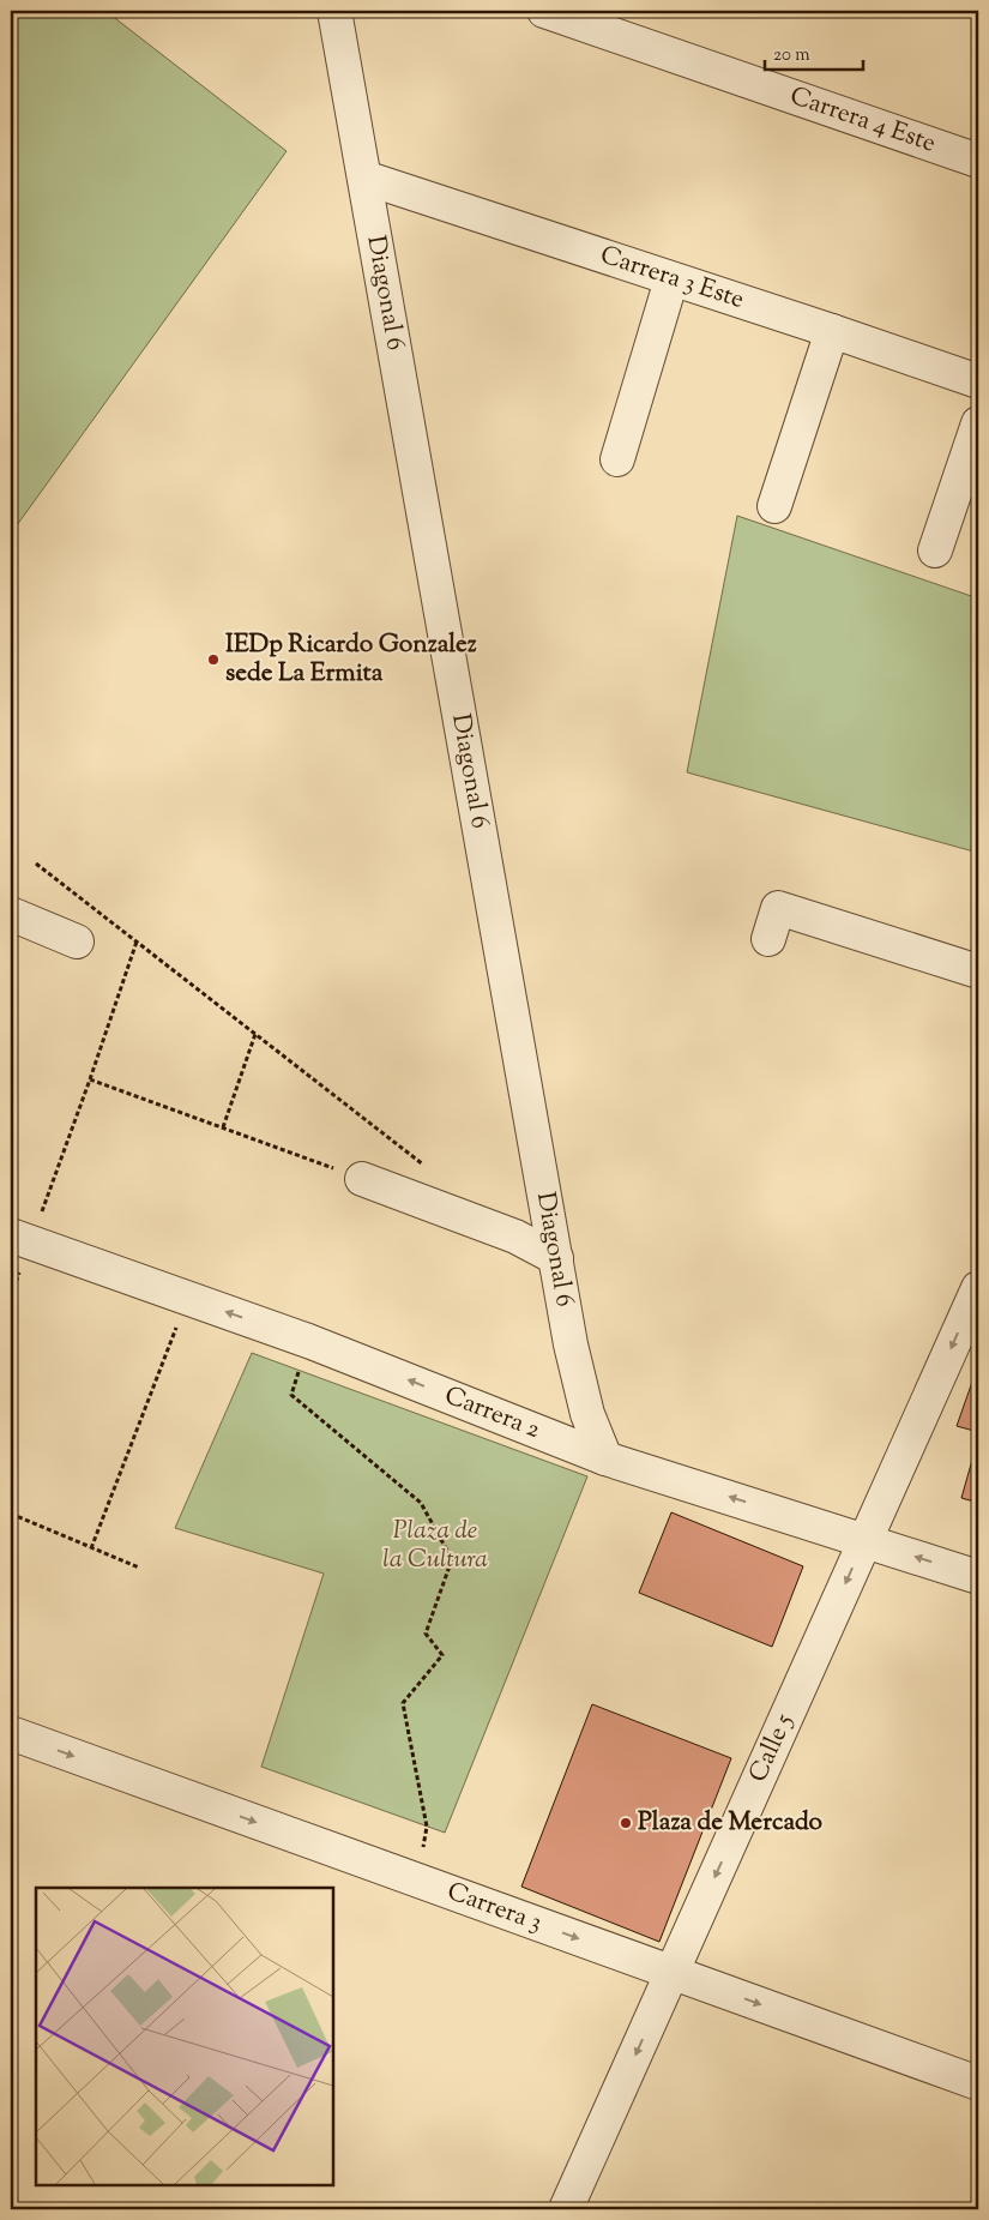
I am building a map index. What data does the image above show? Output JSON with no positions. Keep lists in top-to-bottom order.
{
  "streets": {
    "street": [
      "Carrera 4 Este",
      "Carrera 3 Este",
      "Diagonal 6",
      "Carrera 2",
      "Calle 5",
      "Carrera 3"
    ]
  },
  "crossings": [
    ["Carrera 3 Este", "Diagonal 6"],
    ["Diagonal 6", "Carrera 2"],
    ["Carrera 2", "Calle 5"],
    ["Calle 5", "Carrera 3"]
  ],
  "one_way": ["Carrera 2", "Calle 5", "Carrera 3"],
  "parks": ["Plaza de la Cultura"],
  "places": ["IEDp Ricardo Gonzalez sede La Ermita", "Plaza de Mercado"],
  "scale_bar": "20 m"
}
